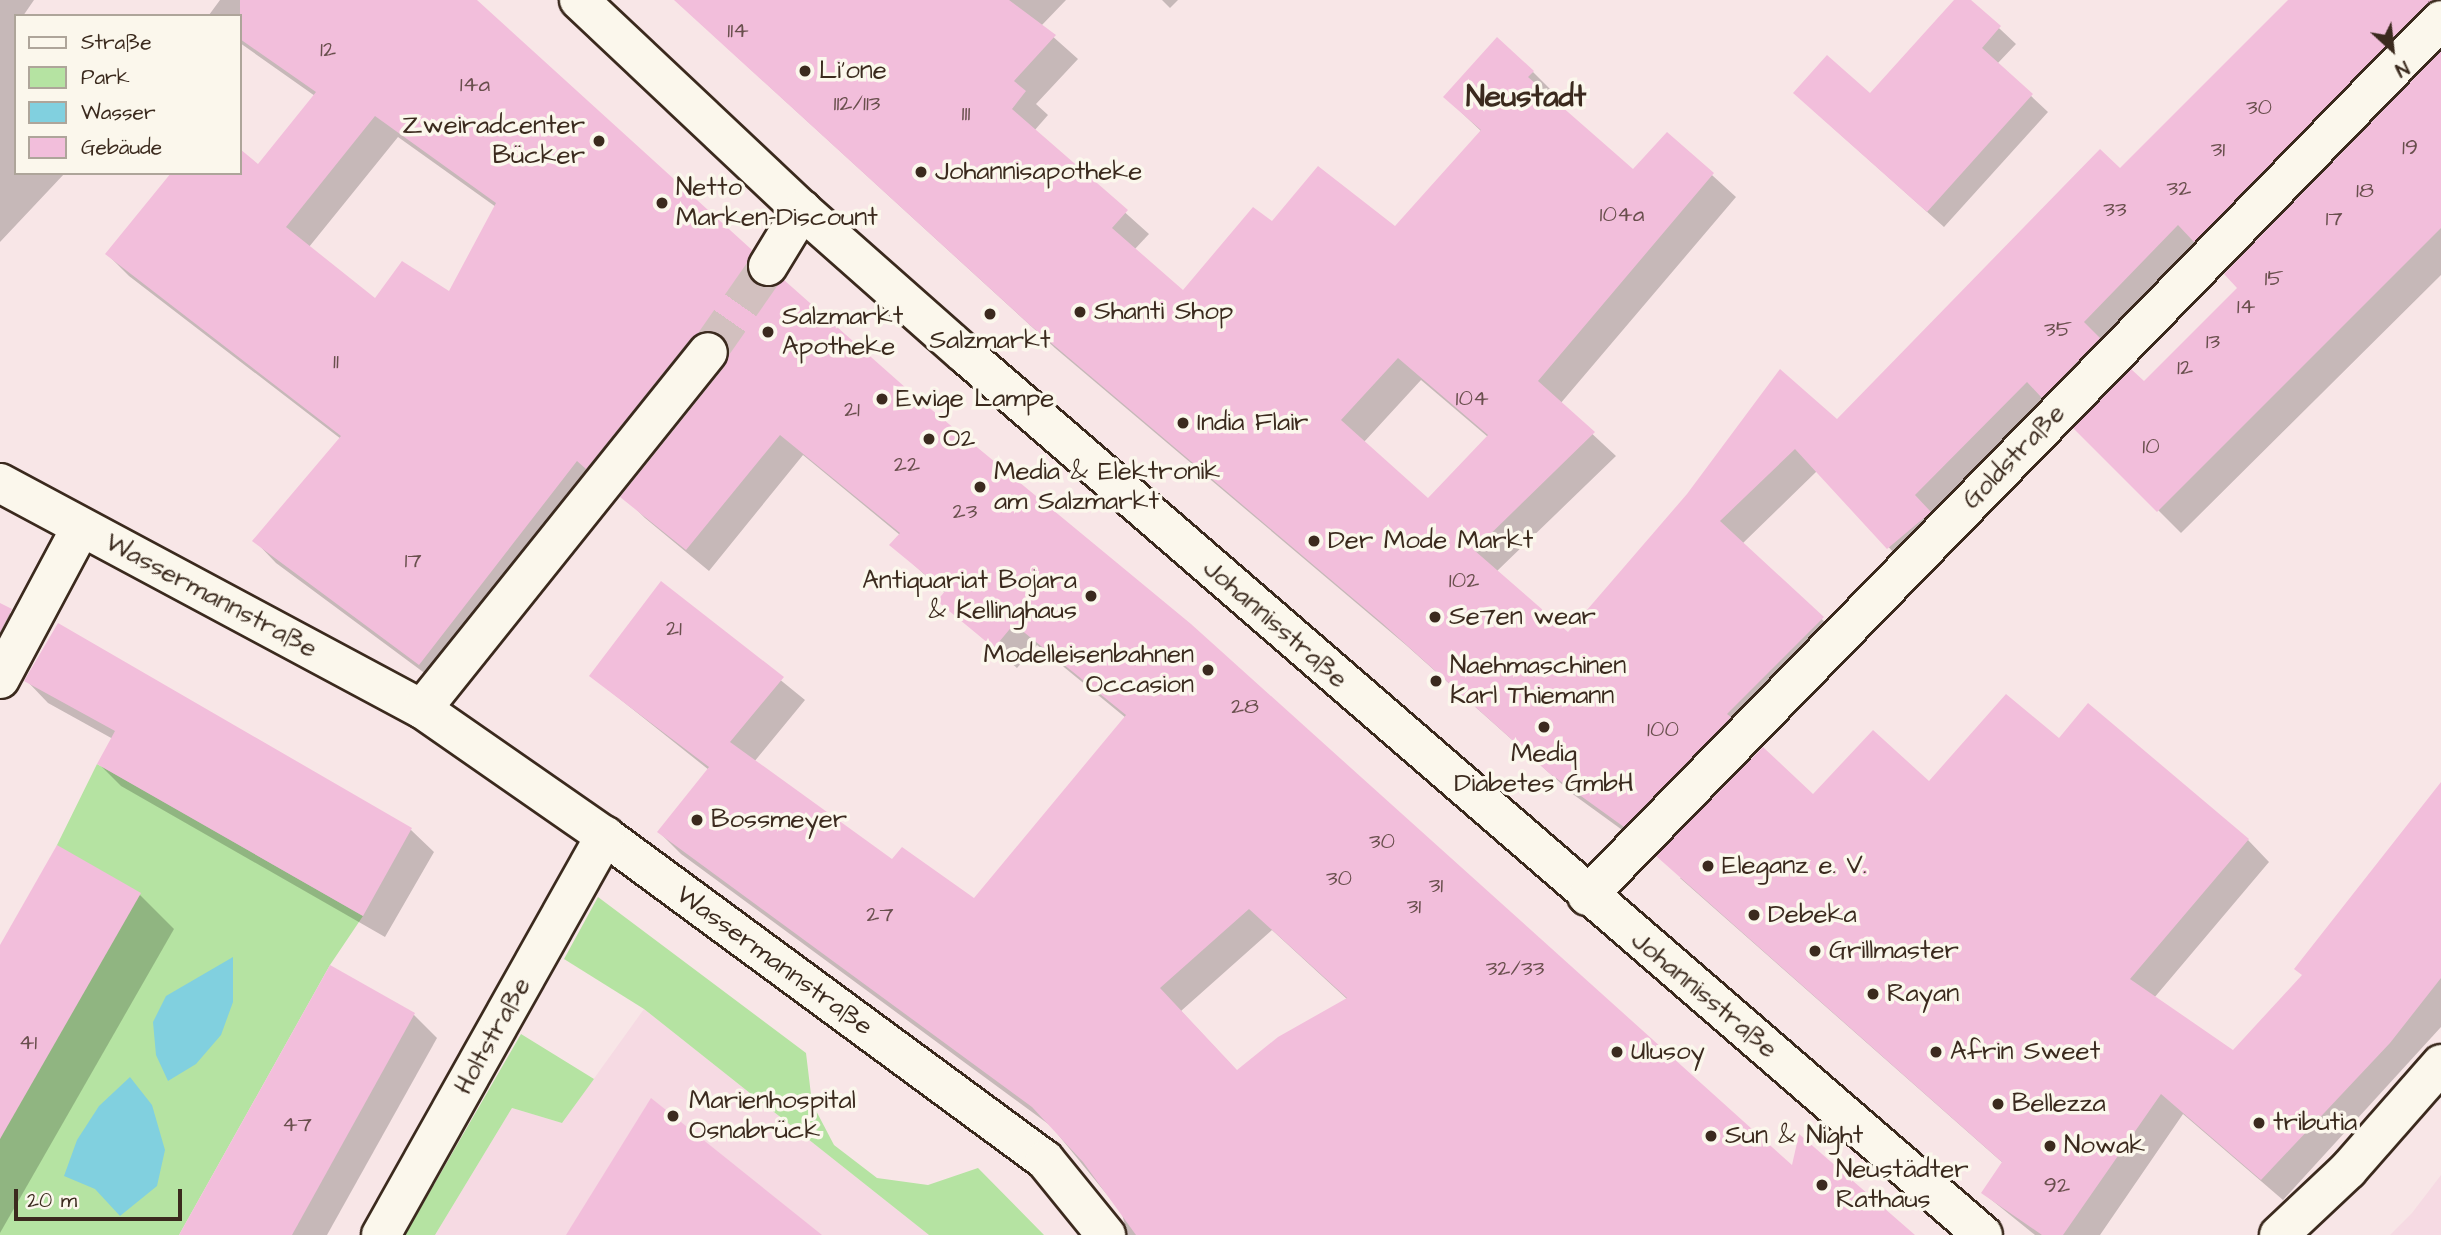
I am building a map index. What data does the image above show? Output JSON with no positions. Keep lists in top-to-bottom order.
{
  "streets": {
    "street": [
      "Goldstraße",
      "Wassermannstraße",
      "Johannisstraße",
      "Holtstraße"
    ]
  },
  "crossings": [
    ["Goldstraße", "Johannisstraße"],
    ["Wassermannstraße", "Holtstraße"]
  ],
  "districts": ["Neustadt"],
  "places": [
    "Li'one",
    "Zweiradcenter Bücker",
    "Johannisapotheke",
    "Netto Marken-Discount",
    "Shanti Shop",
    "Salzmarkt",
    "Salzmarkt Apotheke",
    "Ewige Lampe",
    "India Flair",
    "O2",
    "Media & Elektronik am Salzmarkt",
    "Der Mode Markt",
    "Antiquariat Bojara & Kellinghaus",
    "Se7en wear",
    "Modelleisenbahnen Occasion",
    "Naehmaschinen Karl Thiemann",
    "Mediq Diabetes GmbH",
    "Bossmeyer",
    "Eleganz e. V.",
    "Debeka",
    "Grillmaster",
    "Rayan",
    "Ulusoy",
    "Afrin Sweet",
    "Bellezza",
    "Marienhospital Osnabrück",
    "tributia",
    "Sun & Night",
    "Nowak",
    "Neustädter Rathaus"
  ],
  "house_numbers": [
    "114",
    "12",
    "14a",
    "112/113",
    "30",
    "111",
    "19",
    "31",
    "32",
    "18",
    "33",
    "104a",
    "17",
    "15",
    "14",
    "35",
    "13",
    "11",
    "12",
    "104",
    "21",
    "10",
    "22",
    "23",
    "17",
    "102",
    "21",
    "28",
    "100",
    "30",
    "30",
    "31",
    "31",
    "27",
    "32/33",
    "41",
    "47",
    "92"
  ],
  "legend": [
    "Straße",
    "Park",
    "Wasser",
    "Gebäude"
  ],
  "scale_bar": "20 m",
  "north": "bottom right"
}
